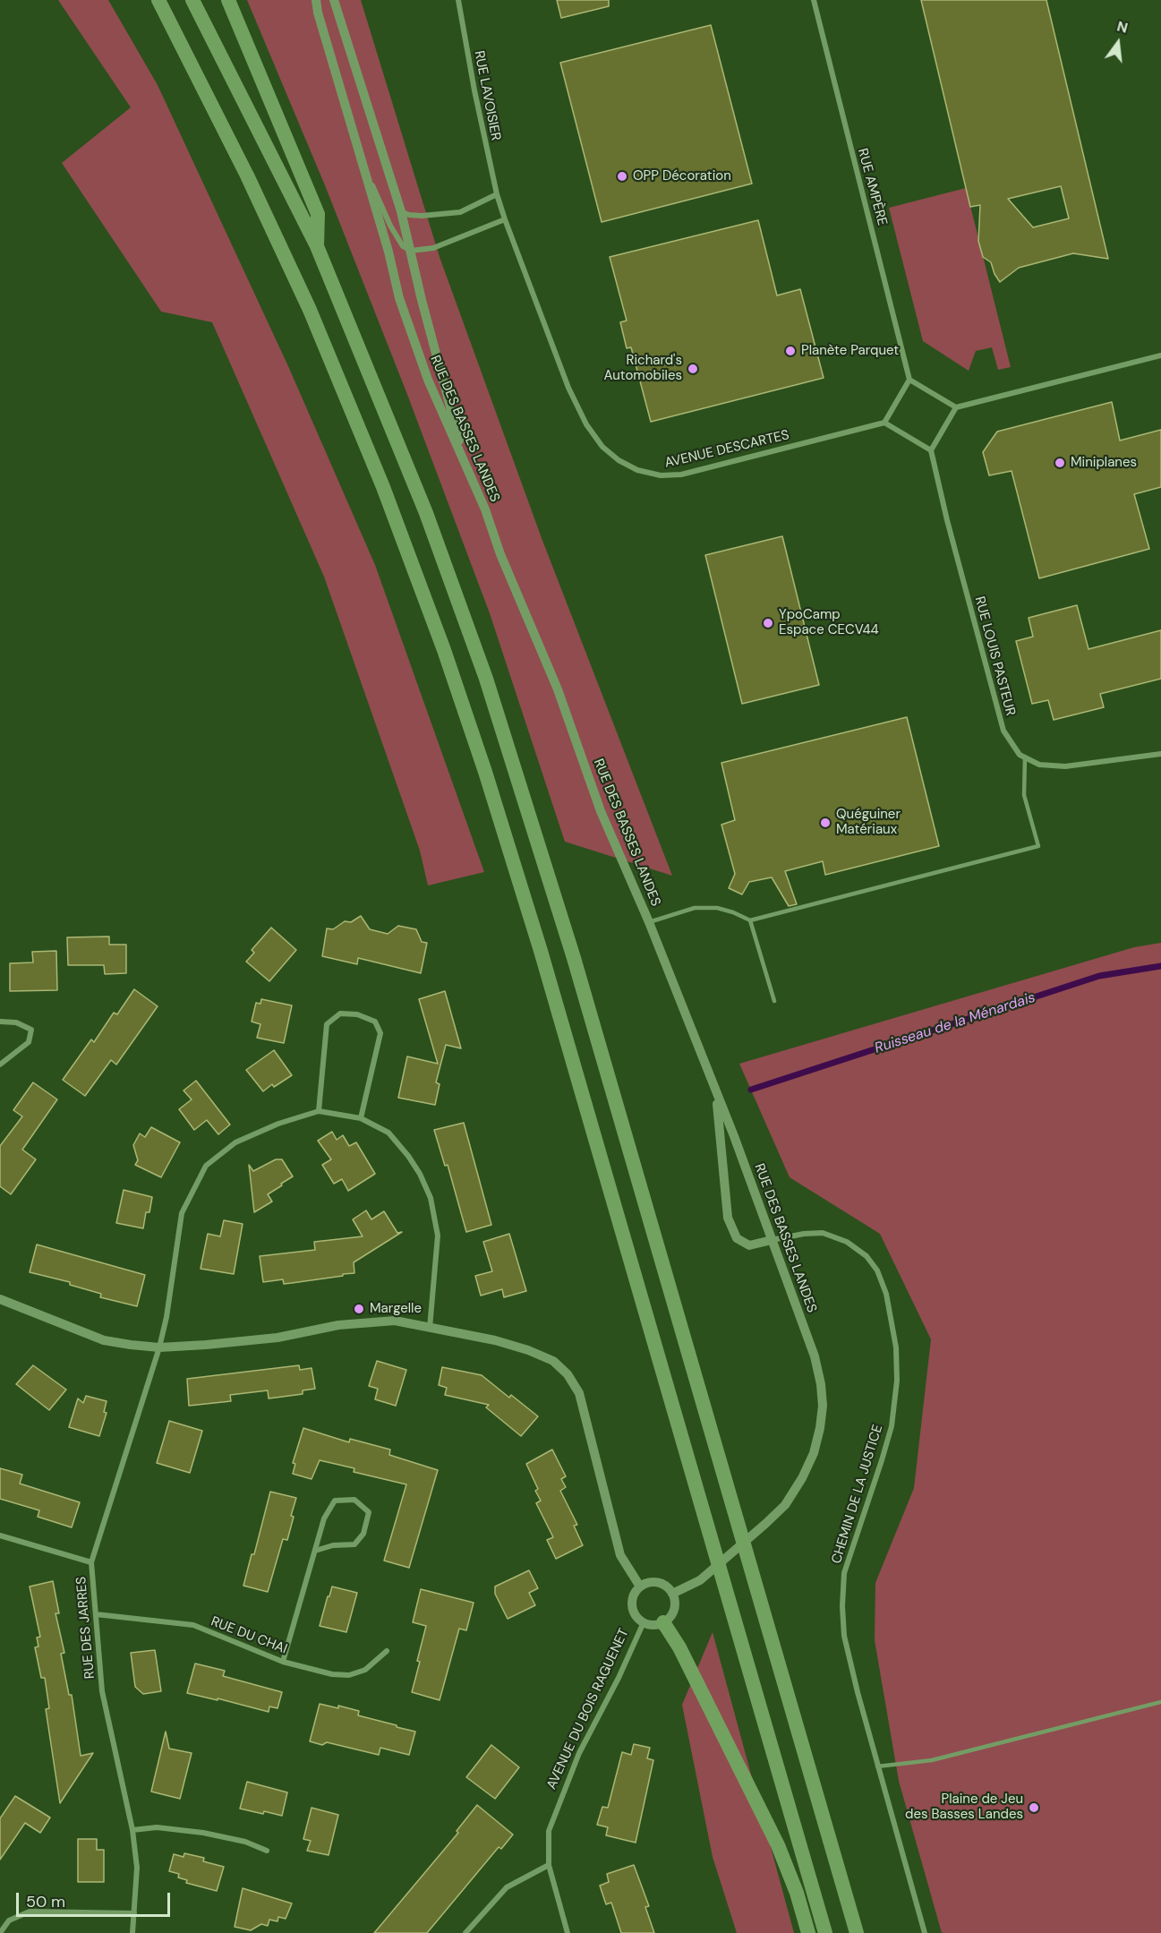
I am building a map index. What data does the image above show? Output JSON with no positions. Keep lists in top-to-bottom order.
{
  "streets": {
    "street": [
      "RUE LAVOISIER",
      "RUE AMPÈRE",
      "RUE DES BASSES LANDES",
      "AVENUE DESCARTES",
      "RUE LOUIS PASTEUR",
      "CHEMIN DE LA JUSTICE",
      "RUE DES JARRES",
      "RUE DU CHAI",
      "AVENUE DU BOIS RAGUENET"
    ]
  },
  "crossings": [
    ["RUE LAVOISIER", "AVENUE DESCARTES"],
    ["RUE DES BASSES LANDES", "CHEMIN DE LA JUSTICE"],
    ["RUE DES BASSES LANDES", "AVENUE DU BOIS RAGUENET"],
    ["RUE DES JARRES", "RUE DU CHAI"]
  ],
  "water": ["Ruisseau de la Ménardais"],
  "places": [
    "OPP Décoration",
    "Planète Parquet",
    "Richard's Automobiles",
    "Miniplanes",
    "YpoCamp Espace CECV44",
    "Quéguiner Matériaux",
    "Margelle",
    "Plaine de Jeu des Basses Landes"
  ],
  "scale_bar": "50 m",
  "north": "top"
}
